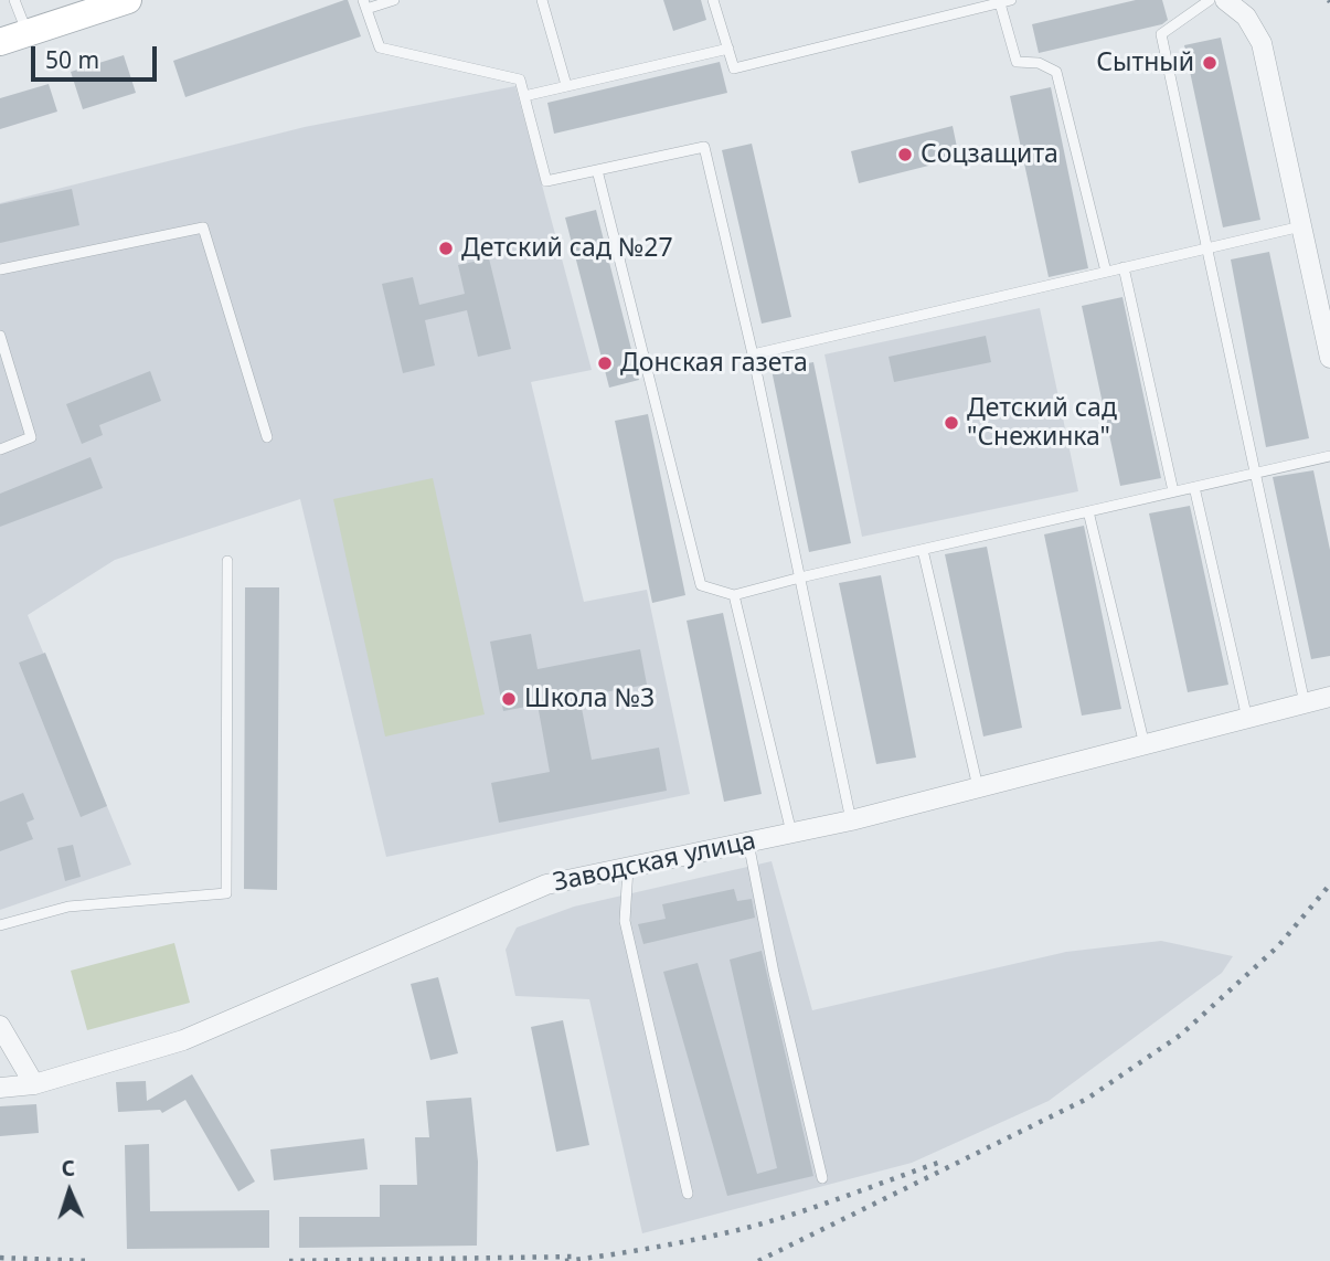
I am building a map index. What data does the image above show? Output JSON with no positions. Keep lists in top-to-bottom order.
{
  "streets": {
    "street": ["Заводская улица"]
  },
  "places": [
    "Сытный",
    "Соцзащита",
    "Детский сад №27",
    "Донская газета",
    "Детский сад \"Снежинка\"",
    "Школа №3"
  ],
  "scale_bar": "50 m",
  "north": "top"
}
